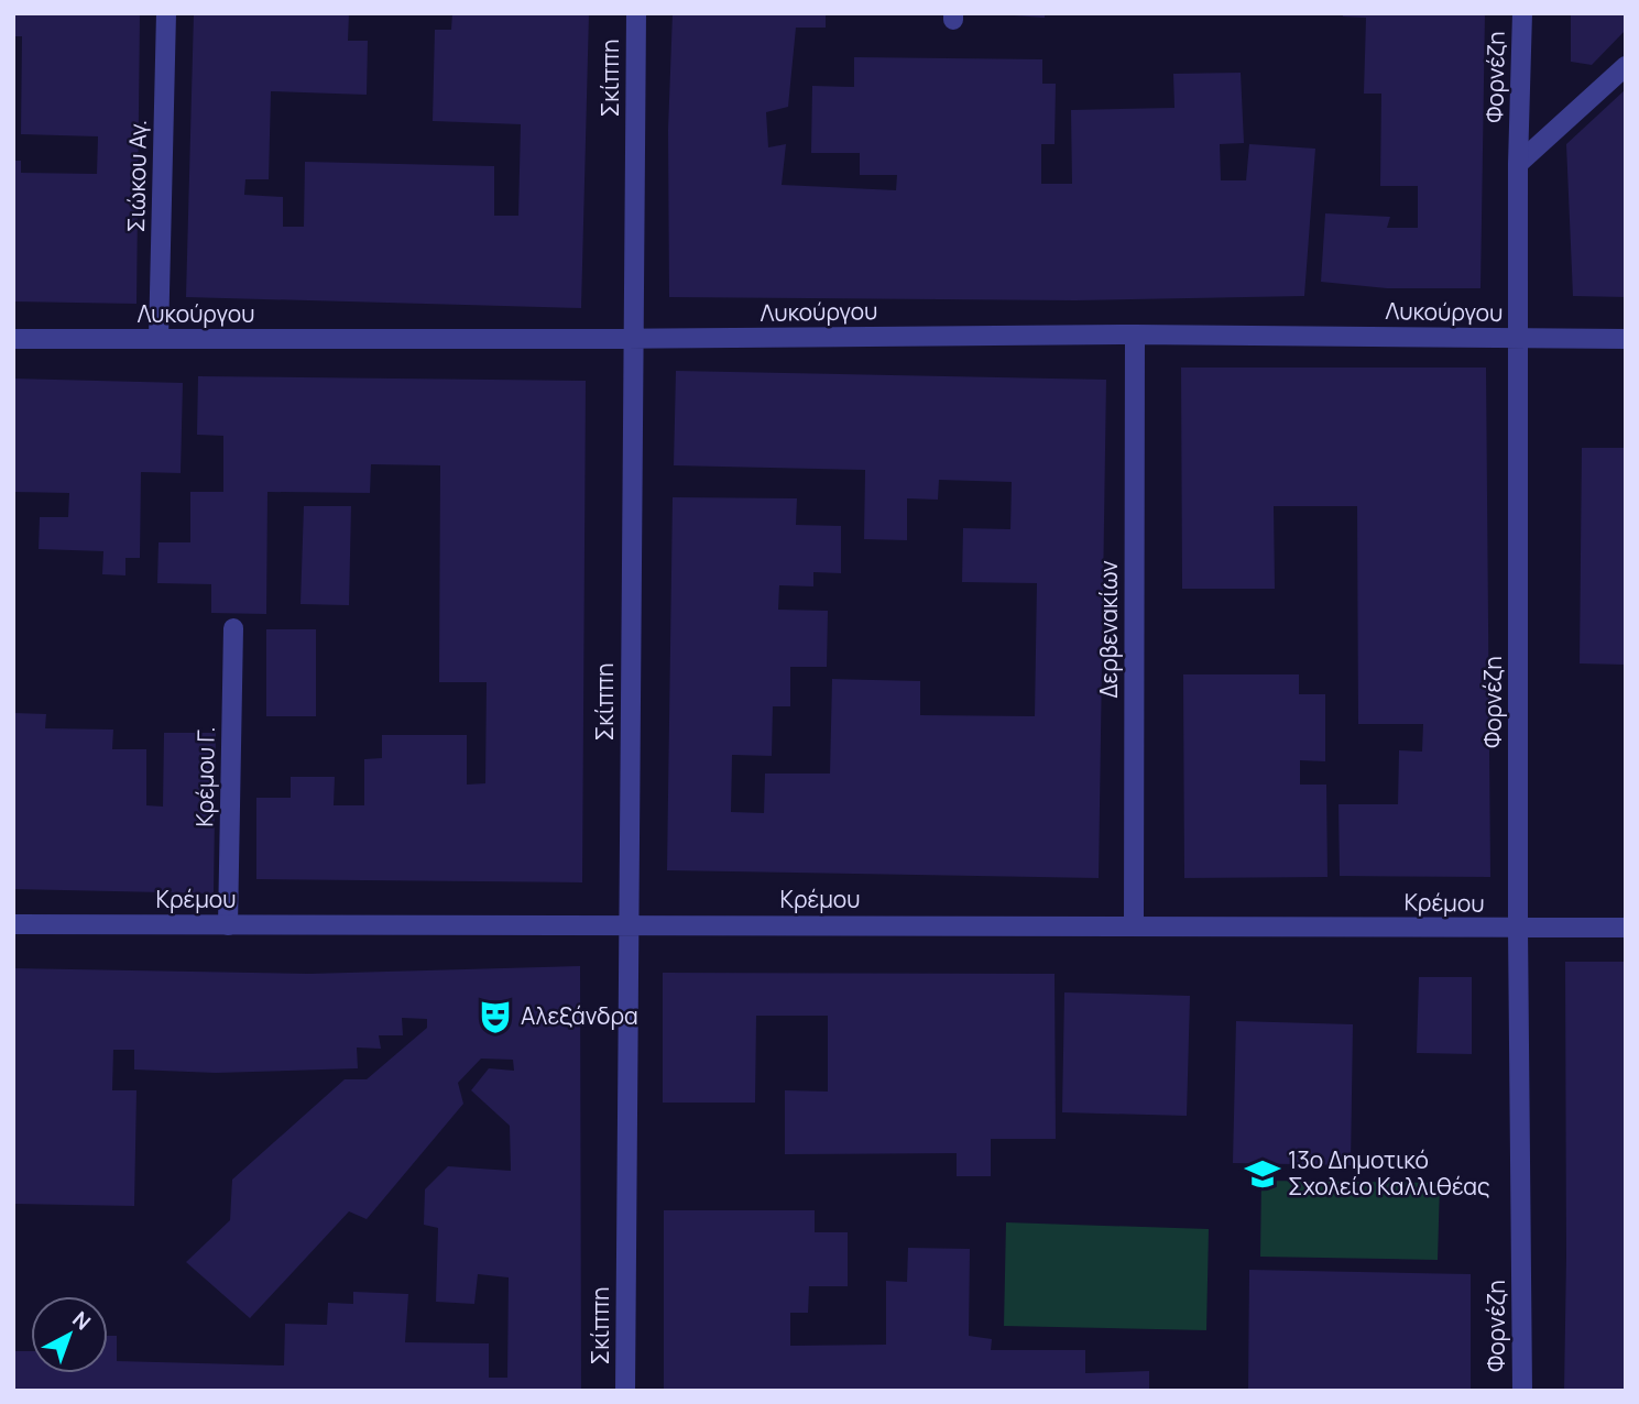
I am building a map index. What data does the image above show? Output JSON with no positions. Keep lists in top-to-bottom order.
{
  "streets": {
    "street": [
      "Φορνέζη",
      "Σκίππη",
      "Σιώκου Αγ.",
      "Λυκούργου",
      "Δερβενακίων",
      "Κρέμου Γ.",
      "Κρέμου"
    ]
  },
  "crossings": [
    ["Φορνέζη", "Λυκούργου"],
    ["Φορνέζη", "Κρέμου"],
    ["Σκίππη", "Λυκούργου"],
    ["Σκίππη", "Κρέμου"],
    ["Σιώκου Αγ.", "Λυκούργου"],
    ["Λυκούργου", "Δερβενακίων"],
    ["Δερβενακίων", "Κρέμου"],
    ["Κρέμου Γ.", "Κρέμου"]
  ],
  "places": {
    "theatre": ["Αλεξάνδρα"],
    "school or university": ["13ο Δημοτικό Σχολείο Καλλιθέας"]
  },
  "north": "top right"
}
